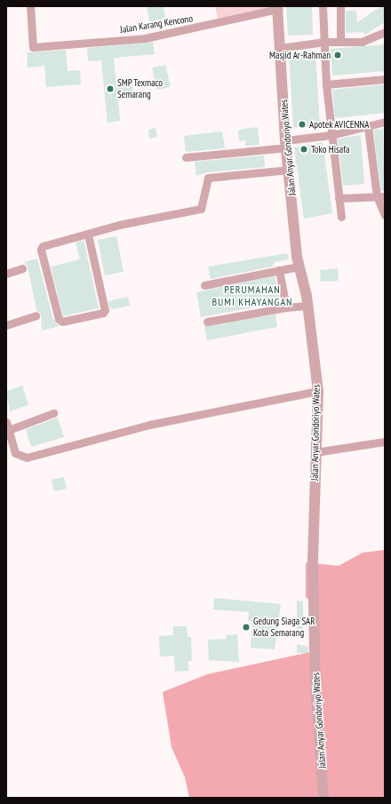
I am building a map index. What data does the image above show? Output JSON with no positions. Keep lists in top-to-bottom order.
{
  "streets": {
    "street": ["Jalan Karang Kencono", "Jalan Anyar Gondoriyo Wates"]
  },
  "crossings": [
    ["Jalan Karang Kencono", "Jalan Anyar Gondoriyo Wates"]
  ],
  "districts": ["PERUMAHAN BUMI KHAYANGAN"],
  "places": [
    "Masjid Ar-Rahman",
    "SMP Texmaco Semarang",
    "Apotek AVICENNA",
    "Toko Hisafa",
    "Gedung Siaga SAR Kota Semarang"
  ]
}
